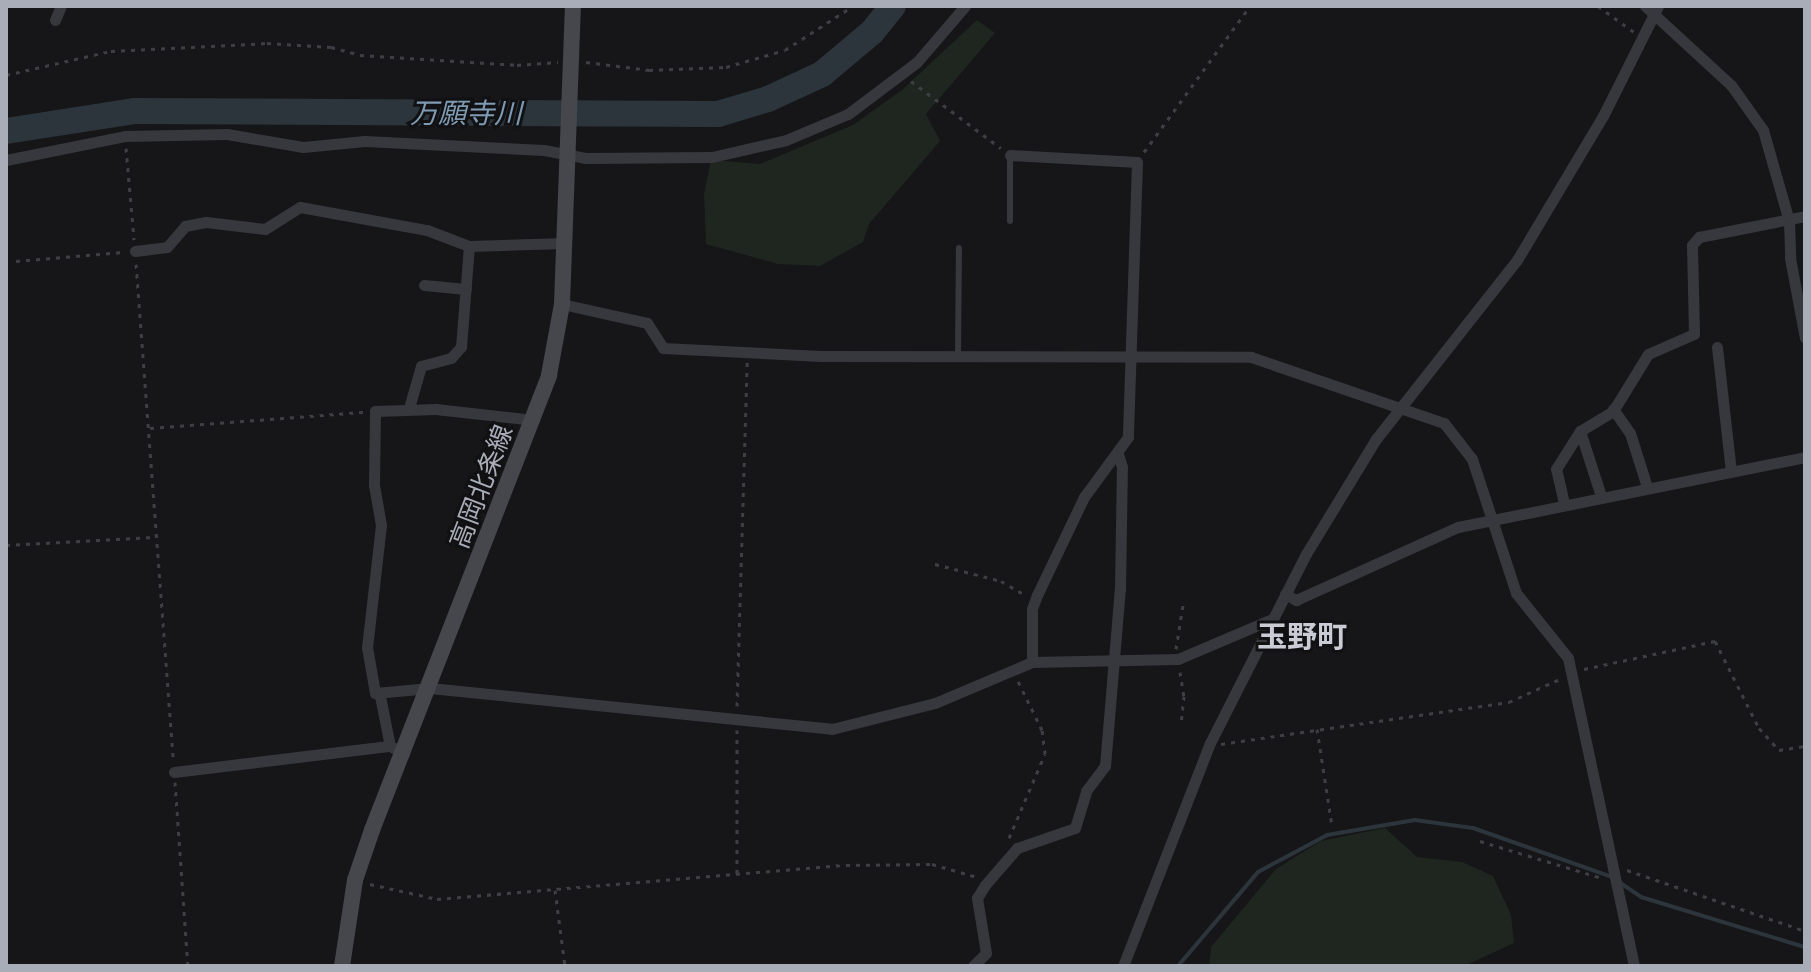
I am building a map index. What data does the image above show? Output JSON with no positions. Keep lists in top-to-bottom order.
{
  "streets": {
    "main road": ["高岡北条線"]
  },
  "districts": ["玉野町"],
  "water": ["万願寺川"]
}
